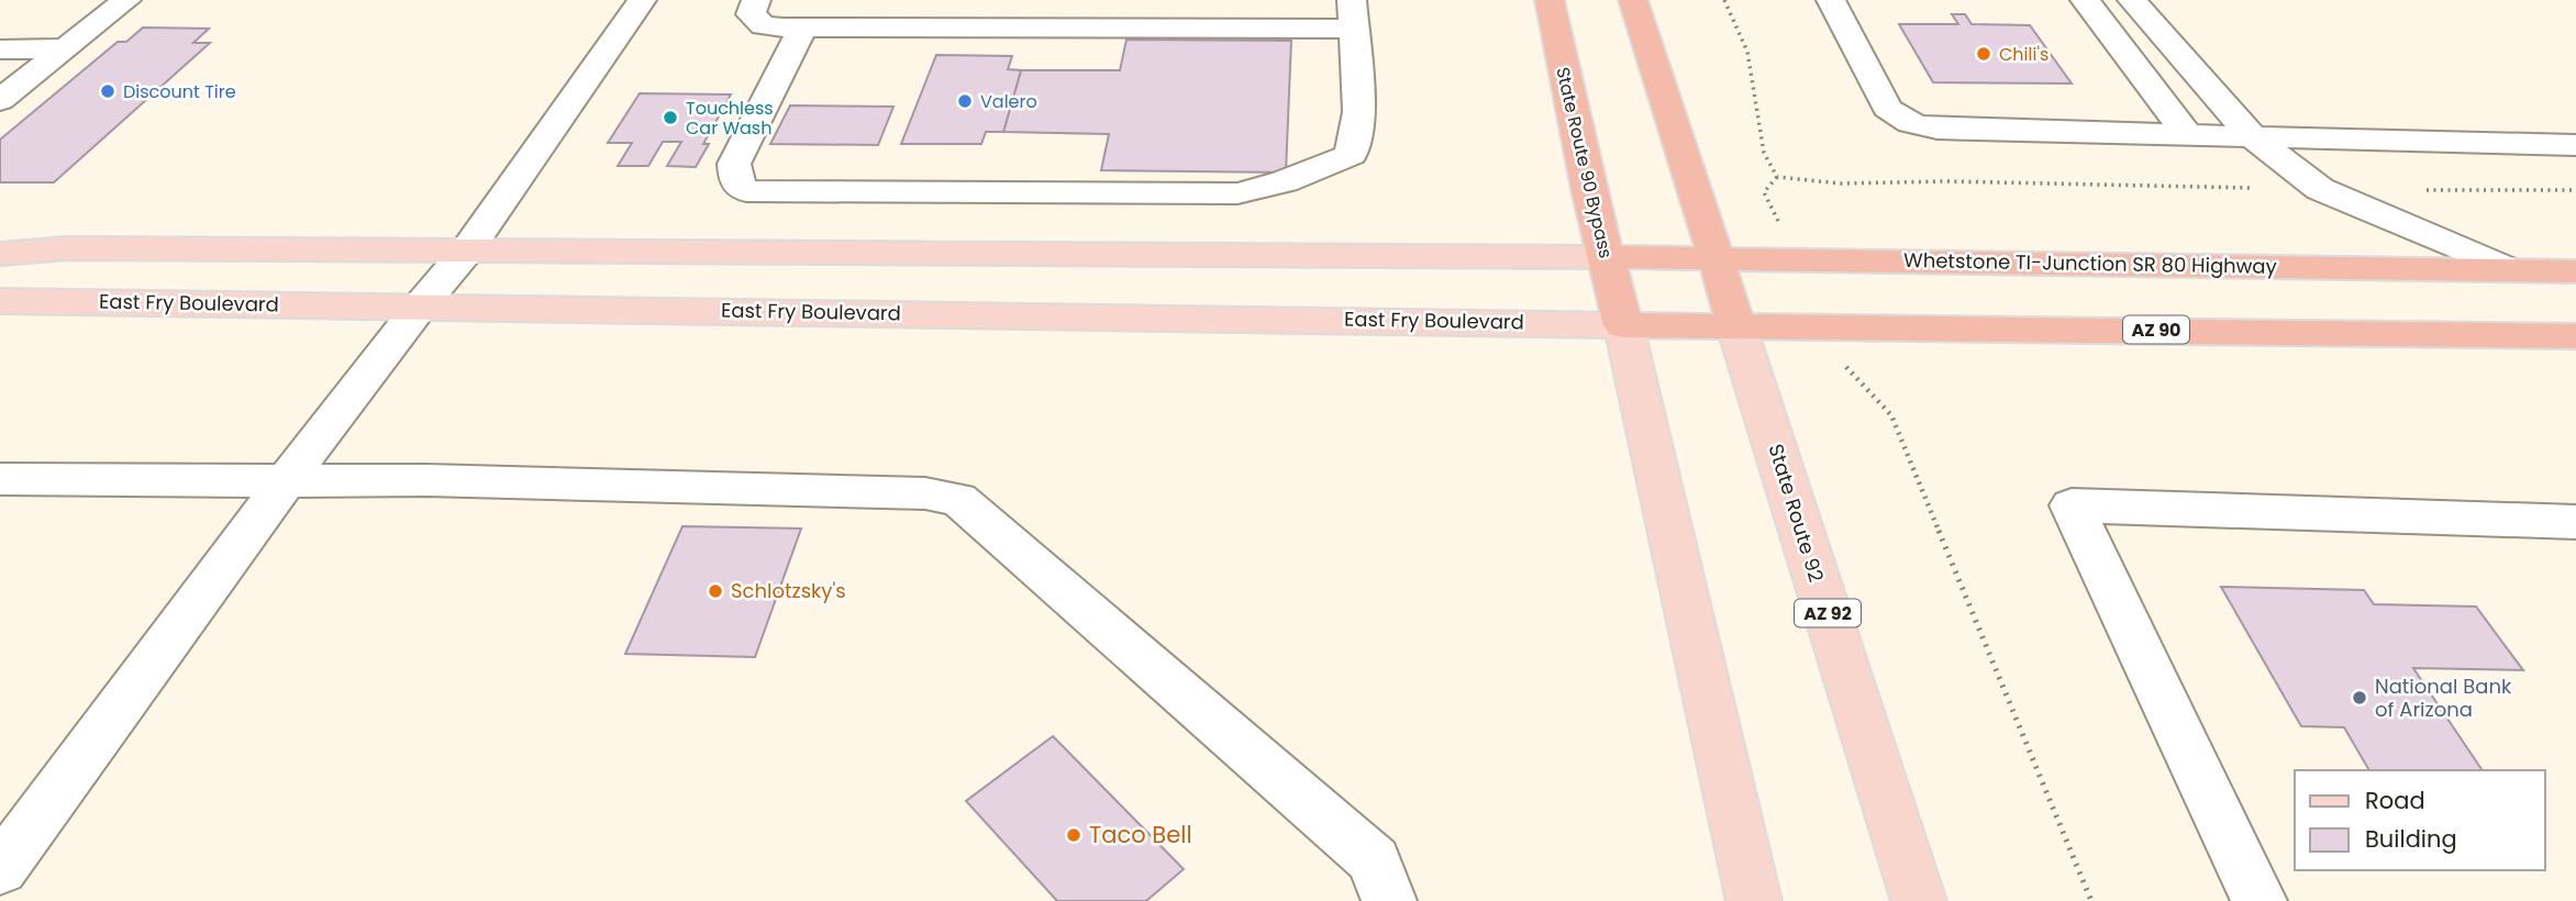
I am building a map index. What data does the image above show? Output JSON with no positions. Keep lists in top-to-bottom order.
{
  "streets": {
    "highway": [
      "State Route 90 Bypass",
      "Whetstone TI-Junction SR 80 Highway",
      "AZ 90",
      "State Route 92",
      "AZ 92"
    ],
    "main road": ["East Fry Boulevard"]
  },
  "crossings": [
    ["State Route 90 Bypass", "Whetstone TI-Junction SR 80 Highway"],
    ["State Route 90 Bypass", "East Fry Boulevard"],
    ["State Route 90 Bypass", "AZ 90"],
    ["Whetstone TI-Junction SR 80 Highway", "State Route 92"],
    ["East Fry Boulevard", "AZ 90"],
    ["AZ 90", "State Route 92"]
  ],
  "places": [
    "Chili's",
    "Discount Tire",
    "Valero",
    "Touchless Car Wash",
    "Schlotzsky's",
    "National Bank of Arizona",
    "Taco Bell"
  ],
  "legend": ["Road", "Building"]
}
